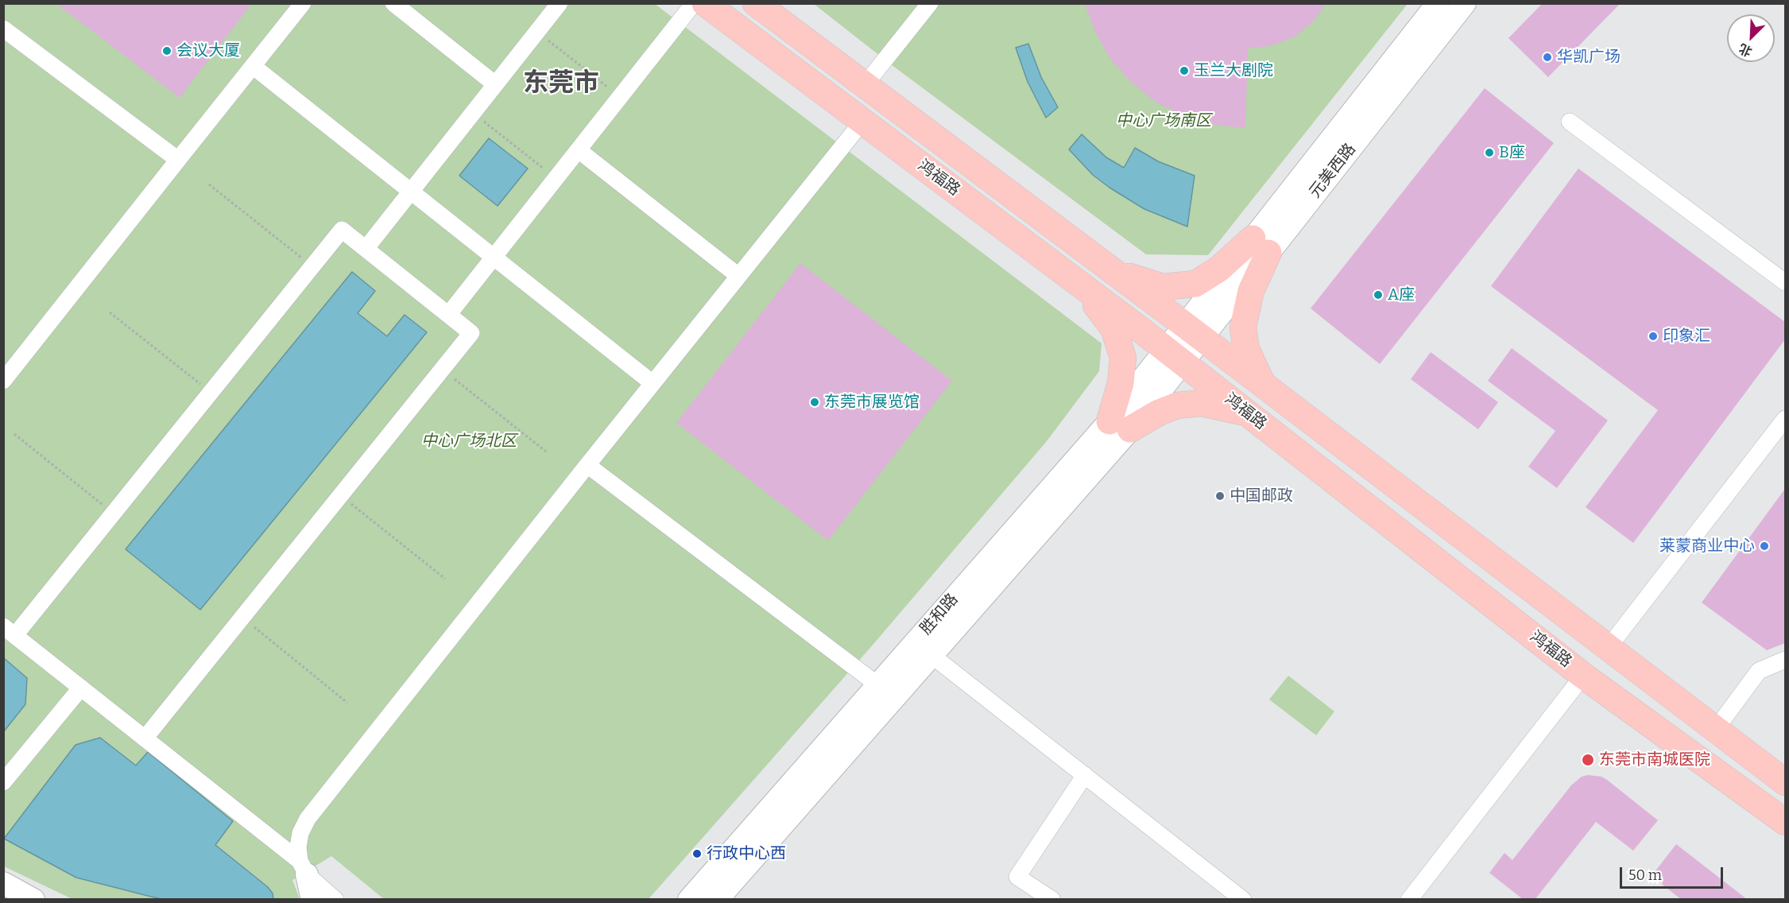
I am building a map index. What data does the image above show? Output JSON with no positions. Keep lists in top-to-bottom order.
{
  "streets": {
    "main road": ["元美西路", "鸿福路", "胜和路"]
  },
  "crossings": [
    ["元美西路", "鸿福路"],
    ["元美西路", "胜和路"],
    ["鸿福路", "胜和路"]
  ],
  "districts": ["东莞市"],
  "parks": ["中心广场南区", "中心广场北区"],
  "places": [
    "会议大厦",
    "华凯广场",
    "玉兰大剧院",
    "B座",
    "A座",
    "印象汇",
    "东莞市展览馆",
    "中国邮政",
    "莱蒙商业中心",
    "东莞市南城医院",
    "行政中心西"
  ],
  "scale_bar": "50 m",
  "north": "bottom left"
}
